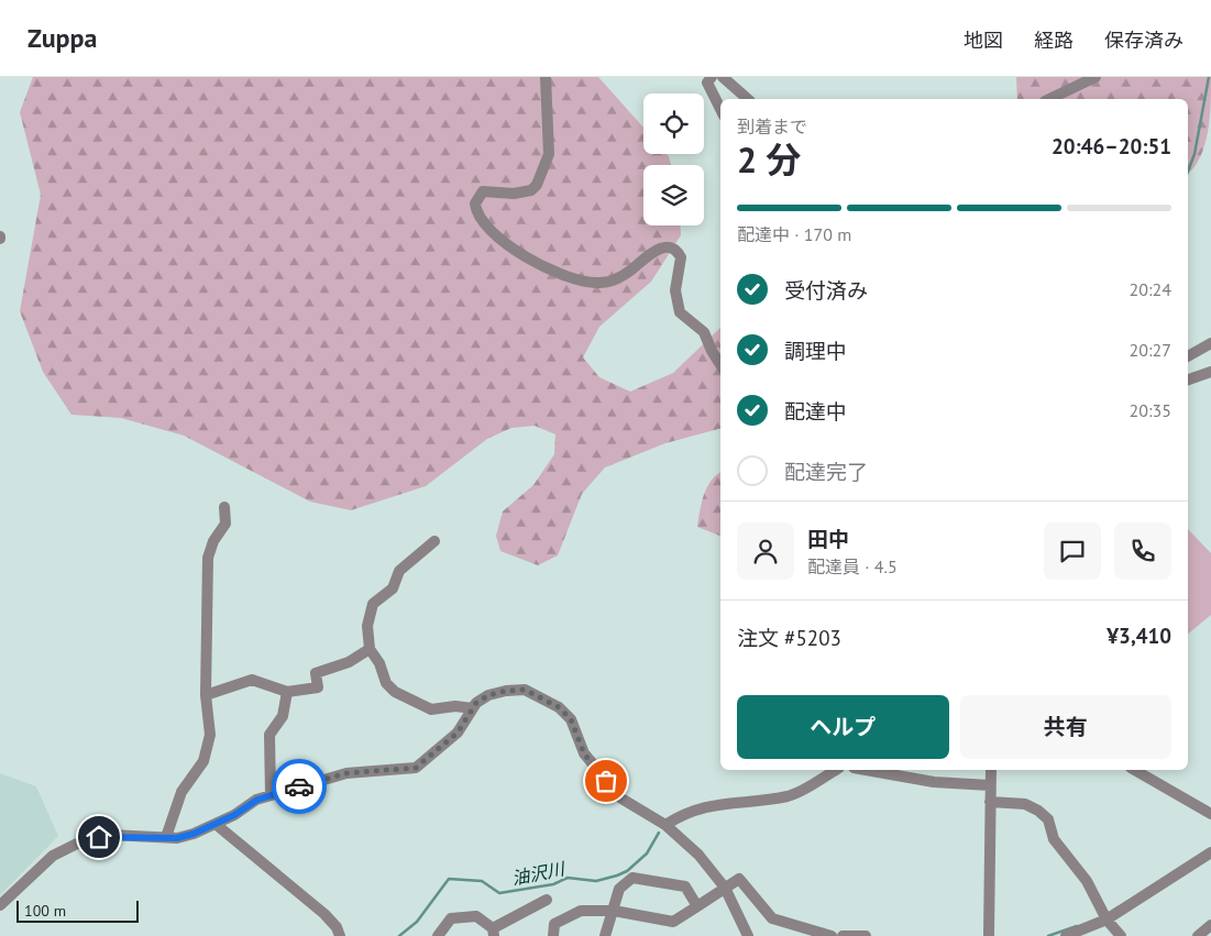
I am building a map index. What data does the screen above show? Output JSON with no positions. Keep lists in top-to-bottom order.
{
  "water": ["油沢川"],
  "scale_bar": "100 m",
  "page": {
    "header": "Zuppa",
    "nav": ["地図", "経路", "保存済み"],
    "heading": ["2 分", "到着まで", "20:46–20:51"],
    "panel": [
      "田中",
      "配達員 · 4.5",
      "注文 #5203",
      "¥3,410"
    ],
    "bar": "配達中 · 170 m",
    "list": [
      ["受付済み", "20:24"],
      ["調理中", "20:27"],
      ["配達中", "20:35"],
      "配達完了"
    ],
    "buttons": ["ヘルプ", "共有"],
    "scale": "100 m"
  }
}
